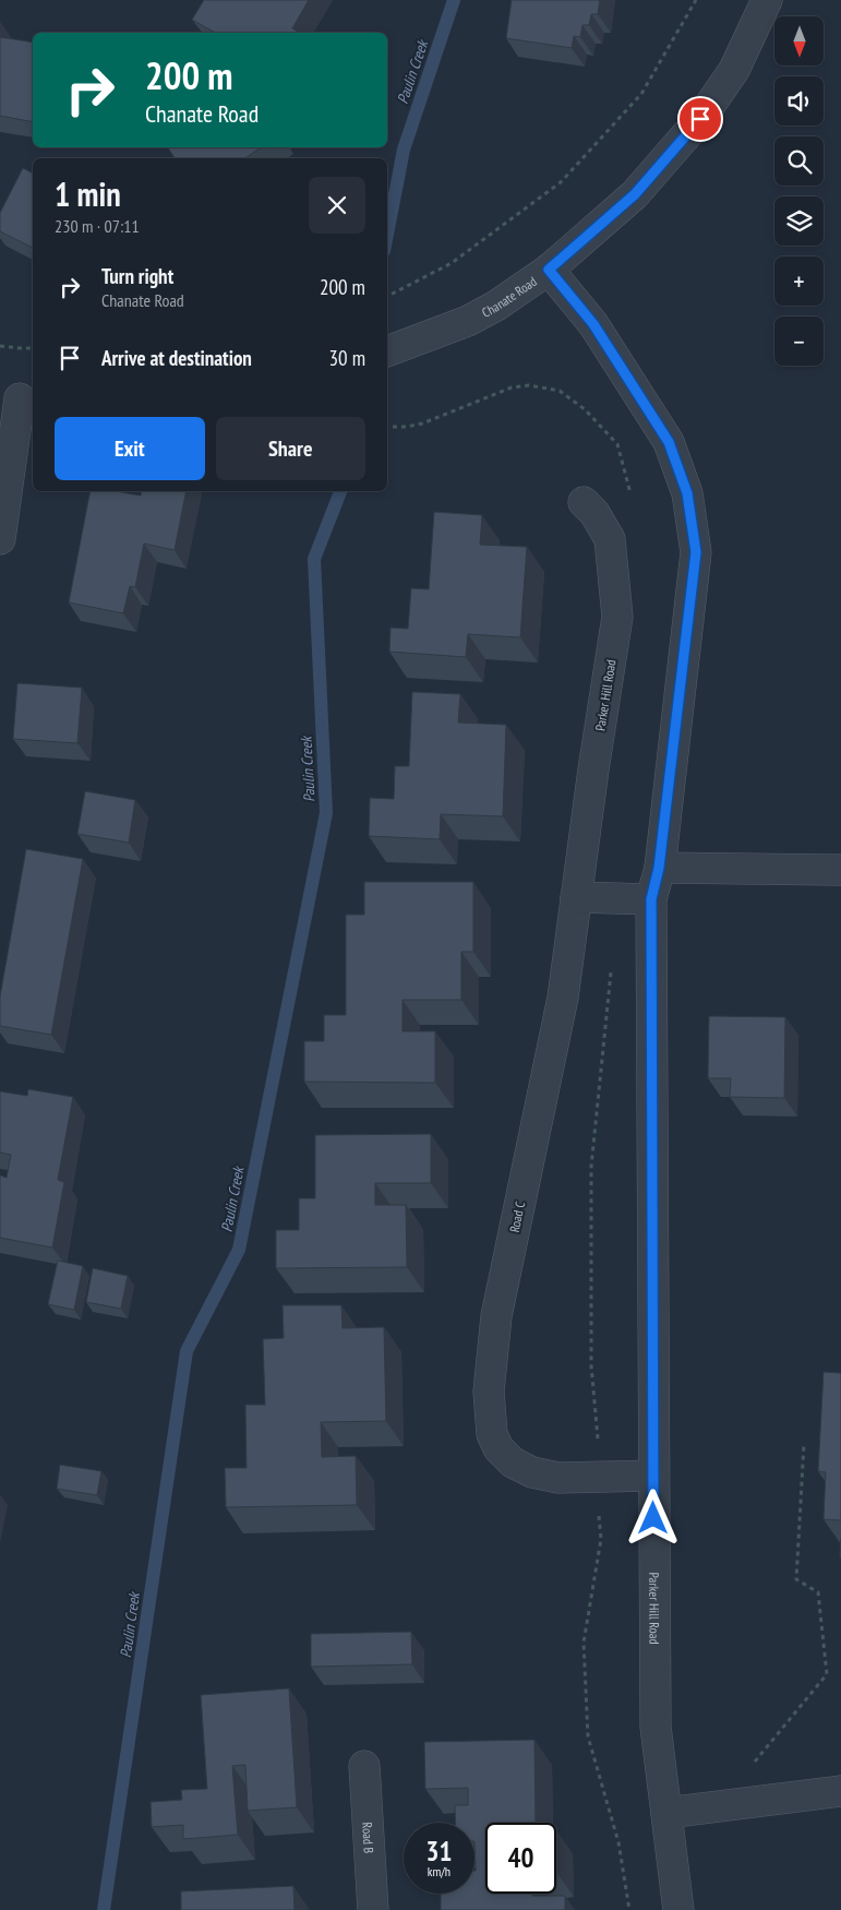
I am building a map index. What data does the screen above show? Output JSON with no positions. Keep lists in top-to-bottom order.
{
  "streets": {
    "street": [
      "Chanate Road",
      "Parker Hill Road",
      "Road C",
      "Road B"
    ]
  },
  "crossings": [
    ["Chanate Road", "Parker Hill Road"],
    ["Parker Hill Road", "Road C"]
  ],
  "water": ["Paulin Creek"],
  "north": "bottom",
  "page": {
    "map_buttons": ["+", "−"],
    "turn": ["200 m", "Chanate Road"],
    "heading": ["1 min", "230 m · 07:11"],
    "list": [
      {
        "name": "Turn right",
        "note": "Chanate Road",
        "value": "200 m"
      },
      {
        "name": "Arrive at destination",
        "value": "30 m"
      }
    ],
    "buttons": ["Exit", "Share"],
    "speed": "31 km/h",
    "limit": "40"
  }
}
